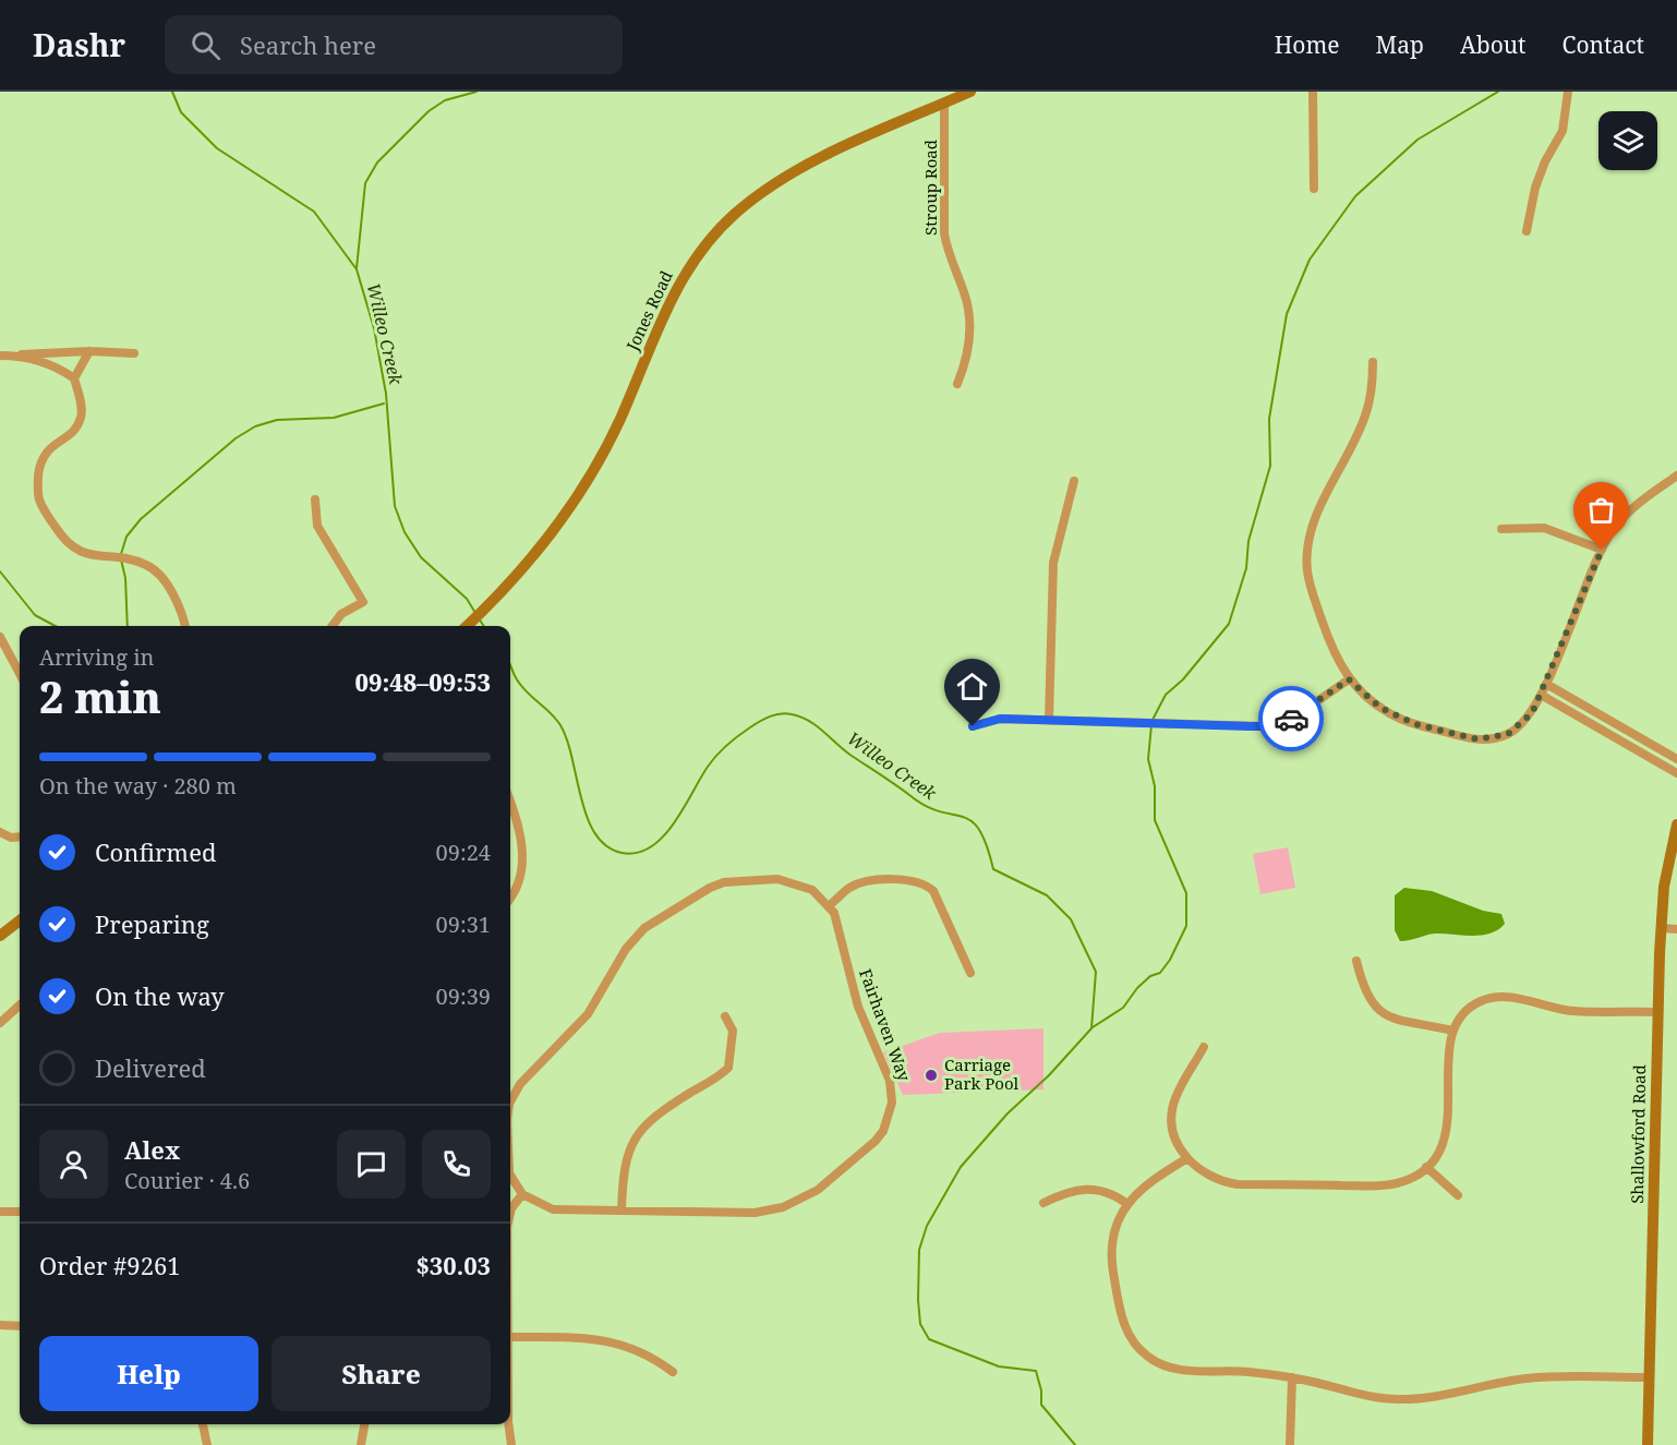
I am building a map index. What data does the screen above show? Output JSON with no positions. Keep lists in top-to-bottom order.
{
  "streets": {
    "street": [
      "Stroup Road",
      "Jones Road",
      "Fairhaven Way",
      "Shallowford Road"
    ]
  },
  "crossings": [
    ["Stroup Road", "Jones Road"]
  ],
  "water": ["Willeo Creek"],
  "places": ["Carriage Park Pool"],
  "page": {
    "header": "Dashr",
    "search": "Search here",
    "nav": [
      "Home",
      "Map",
      "About",
      "Contact"
    ],
    "heading": ["2 min", "Arriving in", "09:48–09:53"],
    "panel": [
      "Alex",
      "Courier · 4.6",
      "Order #9261",
      "$30.03"
    ],
    "bar": "On the way · 280 m",
    "list": [
      ["Confirmed", "09:24"],
      ["Preparing", "09:31"],
      ["On the way", "09:39"],
      "Delivered"
    ],
    "buttons": ["Help", "Share"]
  }
}
